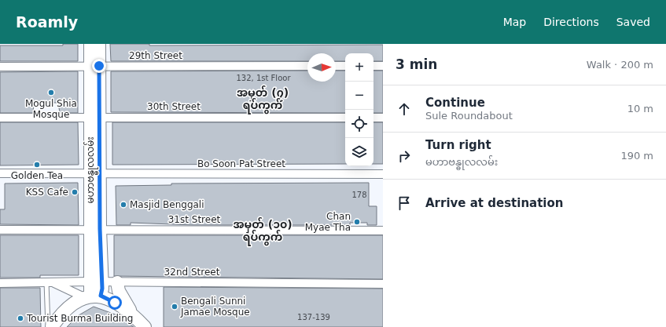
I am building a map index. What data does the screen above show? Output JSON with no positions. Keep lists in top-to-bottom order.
{
  "streets": {
    "main road": ["မဟာဗန္ဓုလလမ်း"],
    "street": [
      "29th Street",
      "30th Street",
      "Bo Soon Pat Street",
      "31st Street",
      "32nd Street"
    ]
  },
  "crossings": [
    ["29th Street", "မဟာဗန္ဓုလလမ်း"],
    ["30th Street", "မဟာဗန္ဓုလလမ်း"],
    ["Bo Soon Pat Street", "မဟာဗန္ဓုလလမ်း"],
    ["မဟာဗန္ဓုလလမ်း", "31st Street"],
    ["မဟာဗန္ဓုလလမ်း", "32nd Street"]
  ],
  "districts": ["အမှတ် (၇) ရပ်ကွက်", "အမှတ် (၁၀) ရပ်ကွက်"],
  "places": [
    "Mogul Shia Mosque",
    "Golden Tea",
    "KSS Cafe",
    "Masjid Benggali",
    "Chan Myae Tha",
    "Bengali Sunni Jamae Mosque",
    "Tourist Burma Building"
  ],
  "house_numbers": ["132, 1st Floor", "178", "137-139"],
  "north": "right",
  "page": {
    "header": "Roamly",
    "nav": ["Map", "Directions", "Saved"],
    "heading": ["3 min", "Walk · 200 m"],
    "map_buttons": ["+", "−"],
    "list": [
      ["Continue", "Sule Roundabout", "10 m"],
      ["Turn right", "မဟာဗန္ဓုလလမ်း", "190 m"],
      "Arrive at destination"
    ]
  }
}
